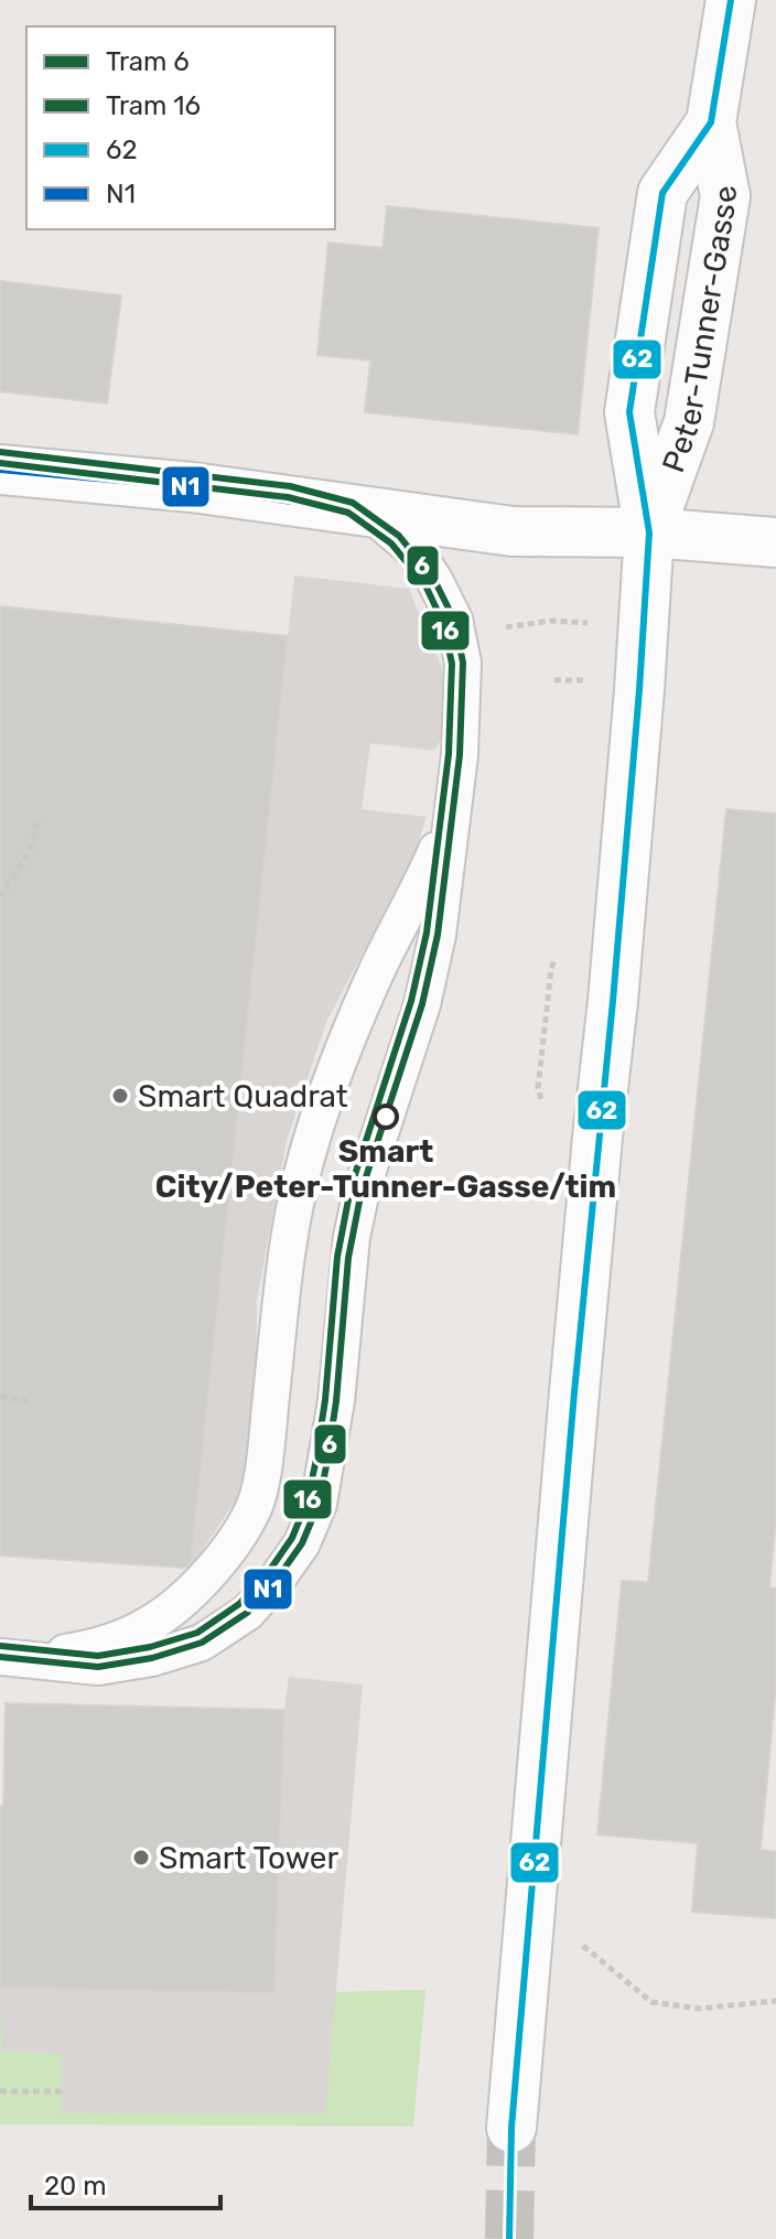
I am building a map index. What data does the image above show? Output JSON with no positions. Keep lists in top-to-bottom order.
{
  "streets": {
    "main road": ["Peter-Tunner-Gasse"]
  },
  "places": ["Smart Quadrat", "Smart City/Peter-Tunner-Gasse/tim", "Smart Tower"],
  "lines": [
    "transit line 62",
    "tram line 6",
    "tram line 16",
    "transit line N1"
  ],
  "legend": [
    "Tram 6",
    "Tram 16",
    "62",
    "N1"
  ],
  "scale_bar": "20 m"
}
